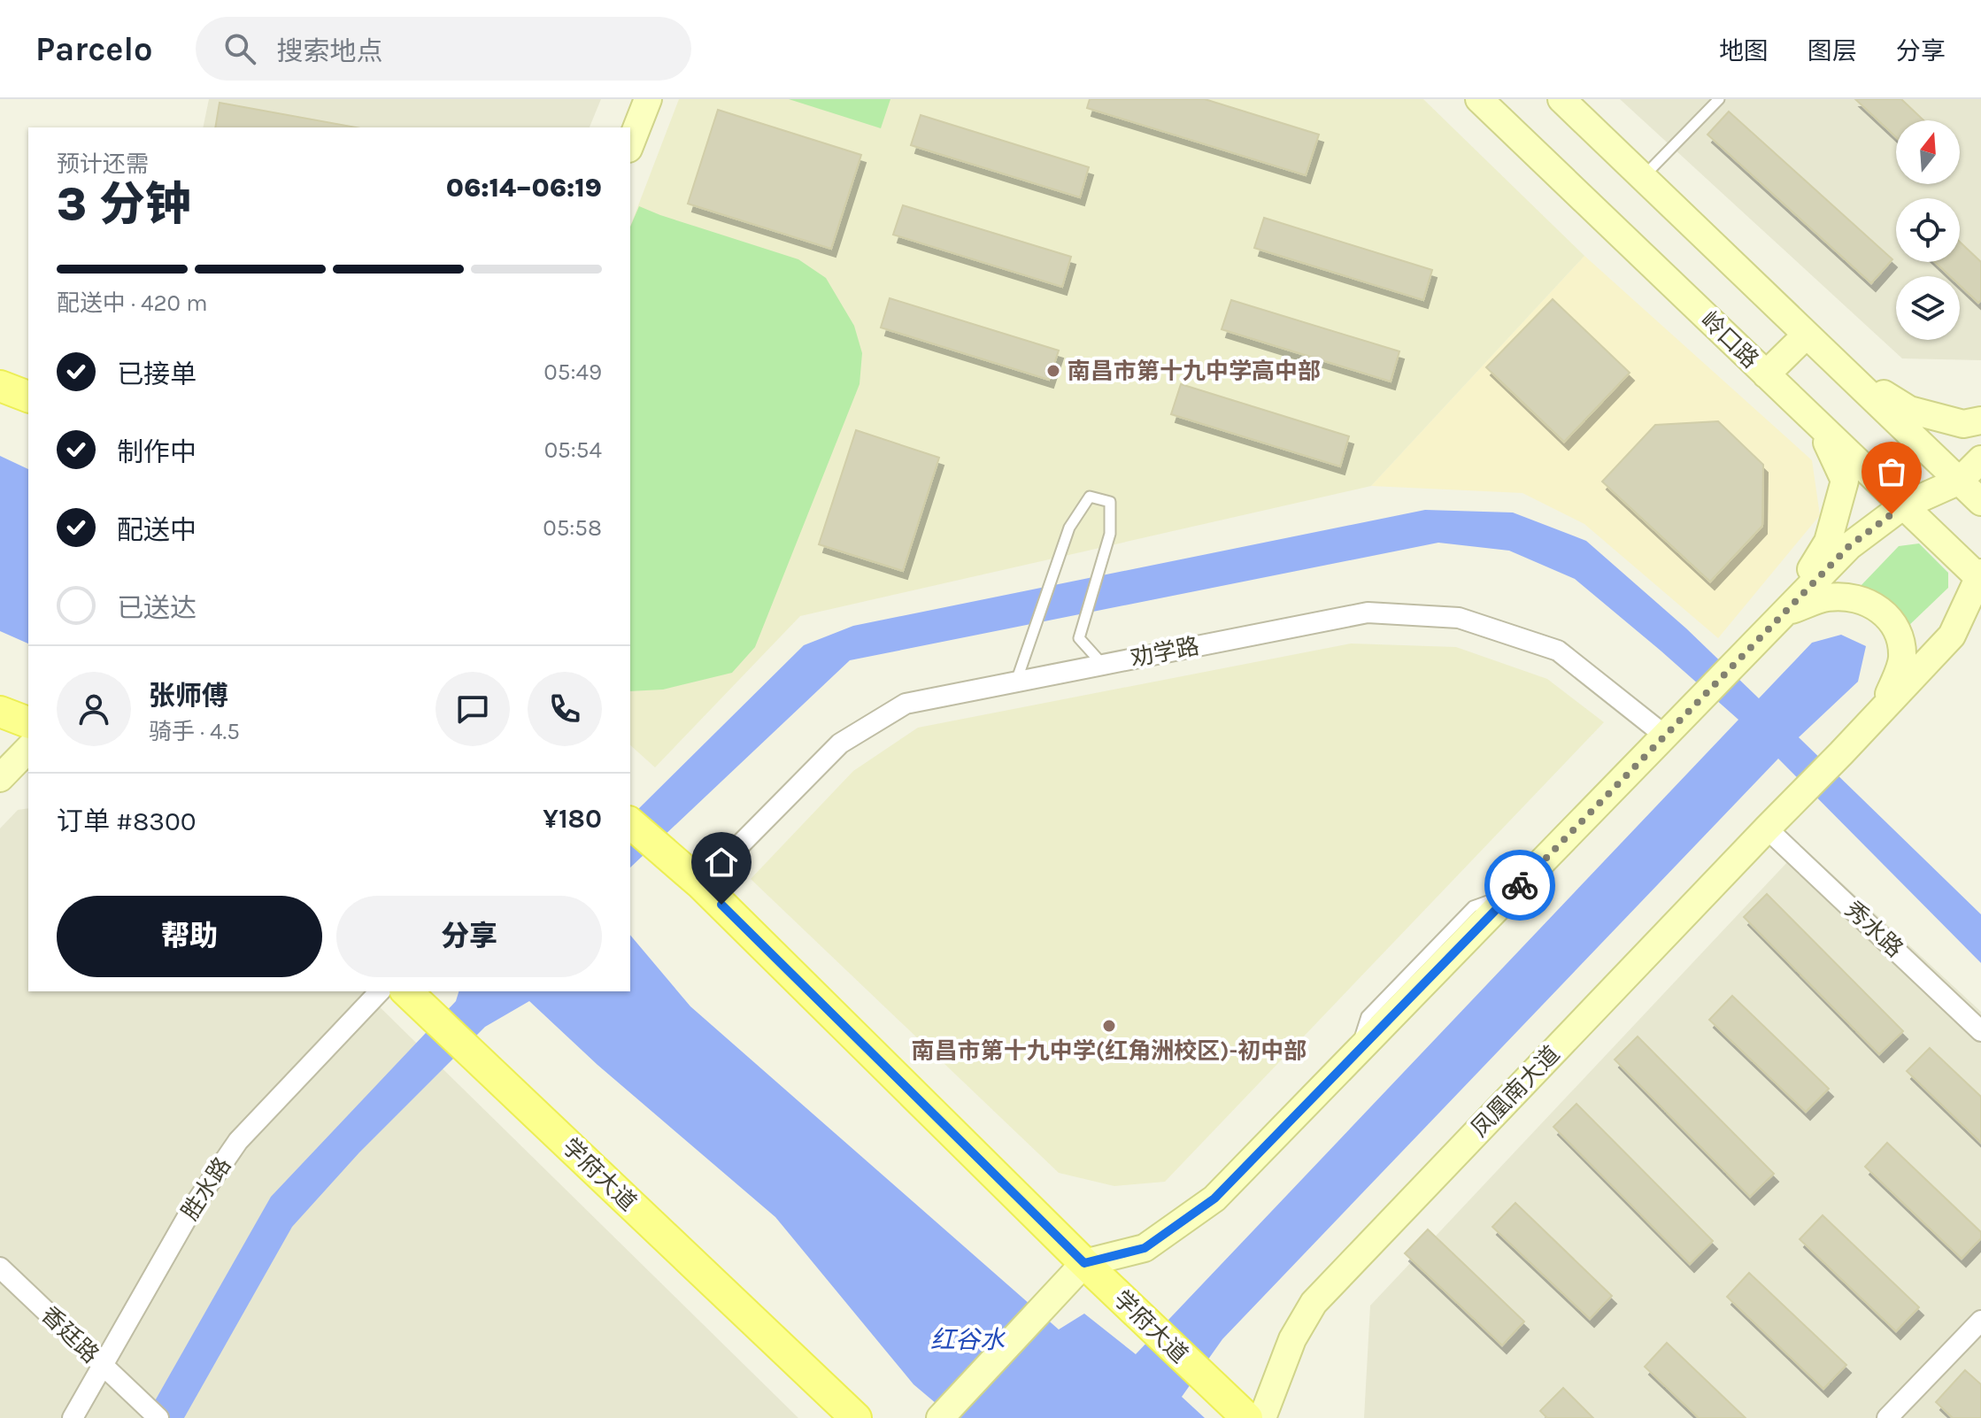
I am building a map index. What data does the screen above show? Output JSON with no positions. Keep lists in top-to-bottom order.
{
  "streets": {
    "main road": ["岭口路", "凤凰南大道", "学府大道"],
    "street": [
      "劝学路",
      "秀水路",
      "胜水路",
      "香廷路"
    ]
  },
  "crossings": [
    ["劝学路", "学府大道"],
    ["秀水路", "凤凰南大道"],
    ["胜水路", "香廷路"]
  ],
  "water": ["红谷水"],
  "places": ["南昌市第十九中学高中部", "南昌市第十九中学(红角洲校区)-初中部"],
  "north": "top",
  "page": {
    "header": "Parcelo",
    "search": "搜索地点",
    "nav": ["地图", "图层", "分享"],
    "heading": ["3 分钟", "预计还需", "06:14–06:19"],
    "panel": [
      "张师傅",
      "骑手 · 4.5",
      "订单 #8300",
      "¥180"
    ],
    "bar": "配送中 · 420 m",
    "list": [
      ["已接单", "05:49"],
      ["制作中", "05:54"],
      ["配送中", "05:58"],
      "已送达"
    ],
    "buttons": ["帮助", "分享"]
  }
}
